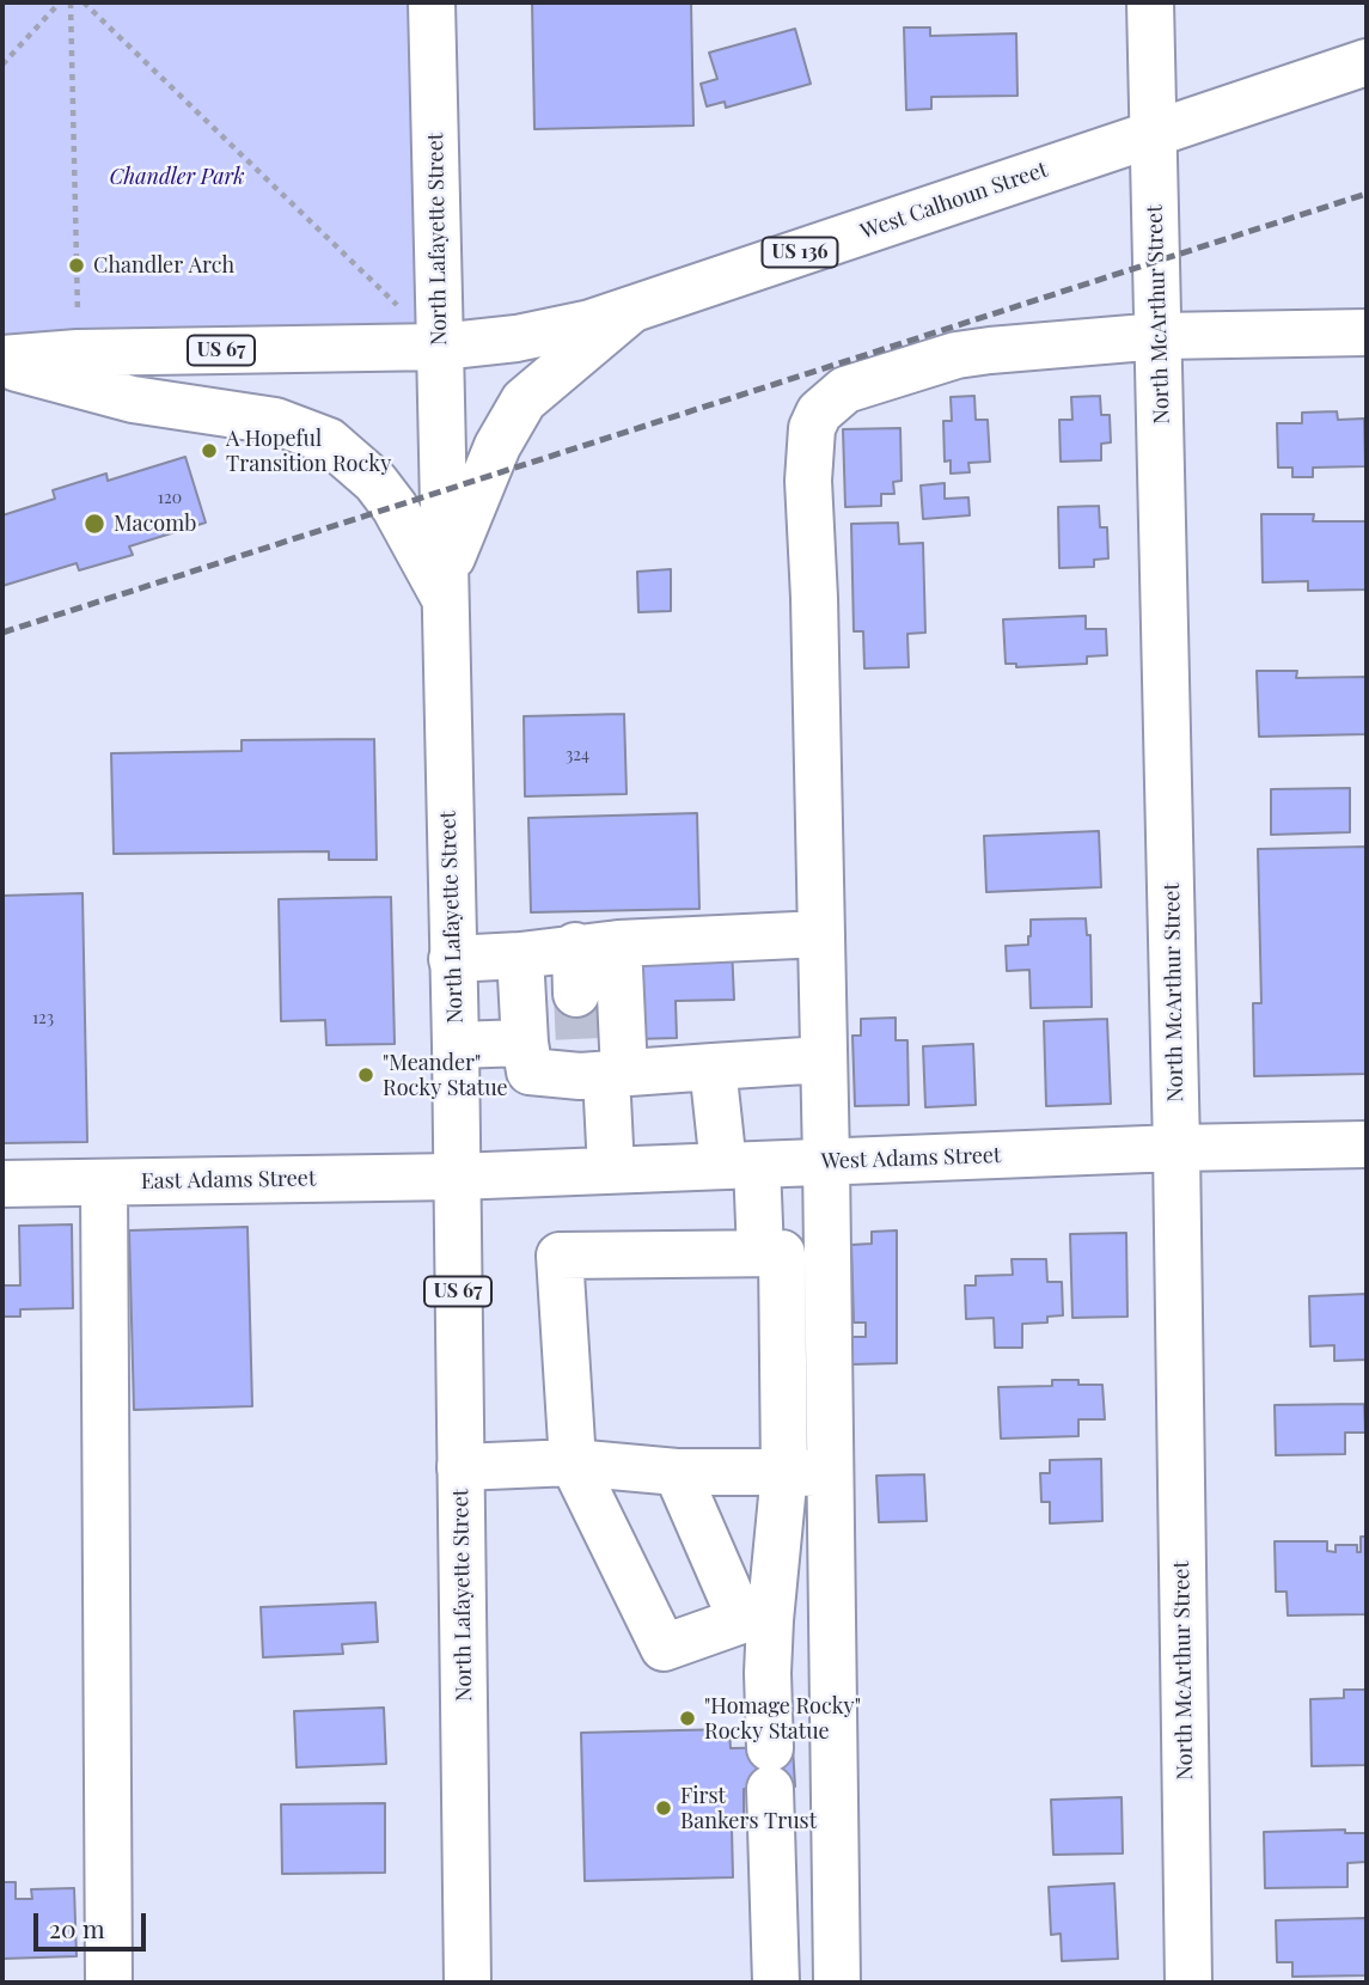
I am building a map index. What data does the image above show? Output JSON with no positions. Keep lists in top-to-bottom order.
{
  "streets": {
    "main road": [
      "West Calhoun Street",
      "North Lafayette Street",
      "US 136",
      "North McArthur Street",
      "US 67",
      "West Adams Street",
      "East Adams Street"
    ]
  },
  "crossings": [
    ["West Calhoun Street", "North Lafayette Street"],
    ["West Calhoun Street", "North McArthur Street"],
    ["West Calhoun Street", "US 67"],
    ["North Lafayette Street", "US 67"],
    ["North Lafayette Street", "West Adams Street"],
    ["North Lafayette Street", "East Adams Street"],
    ["North McArthur Street", "West Adams Street"],
    ["West Adams Street", "East Adams Street"]
  ],
  "parks": ["Chandler Park"],
  "places": [
    "Chandler Arch",
    "A Hopeful Transition Rocky",
    "Macomb",
    "\"Meander\" Rocky Statue",
    "\"Homage Rocky\" Rocky Statue",
    "First Bankers Trust"
  ],
  "house_numbers": ["120", "324", "123"],
  "scale_bar": "20 m"
}
